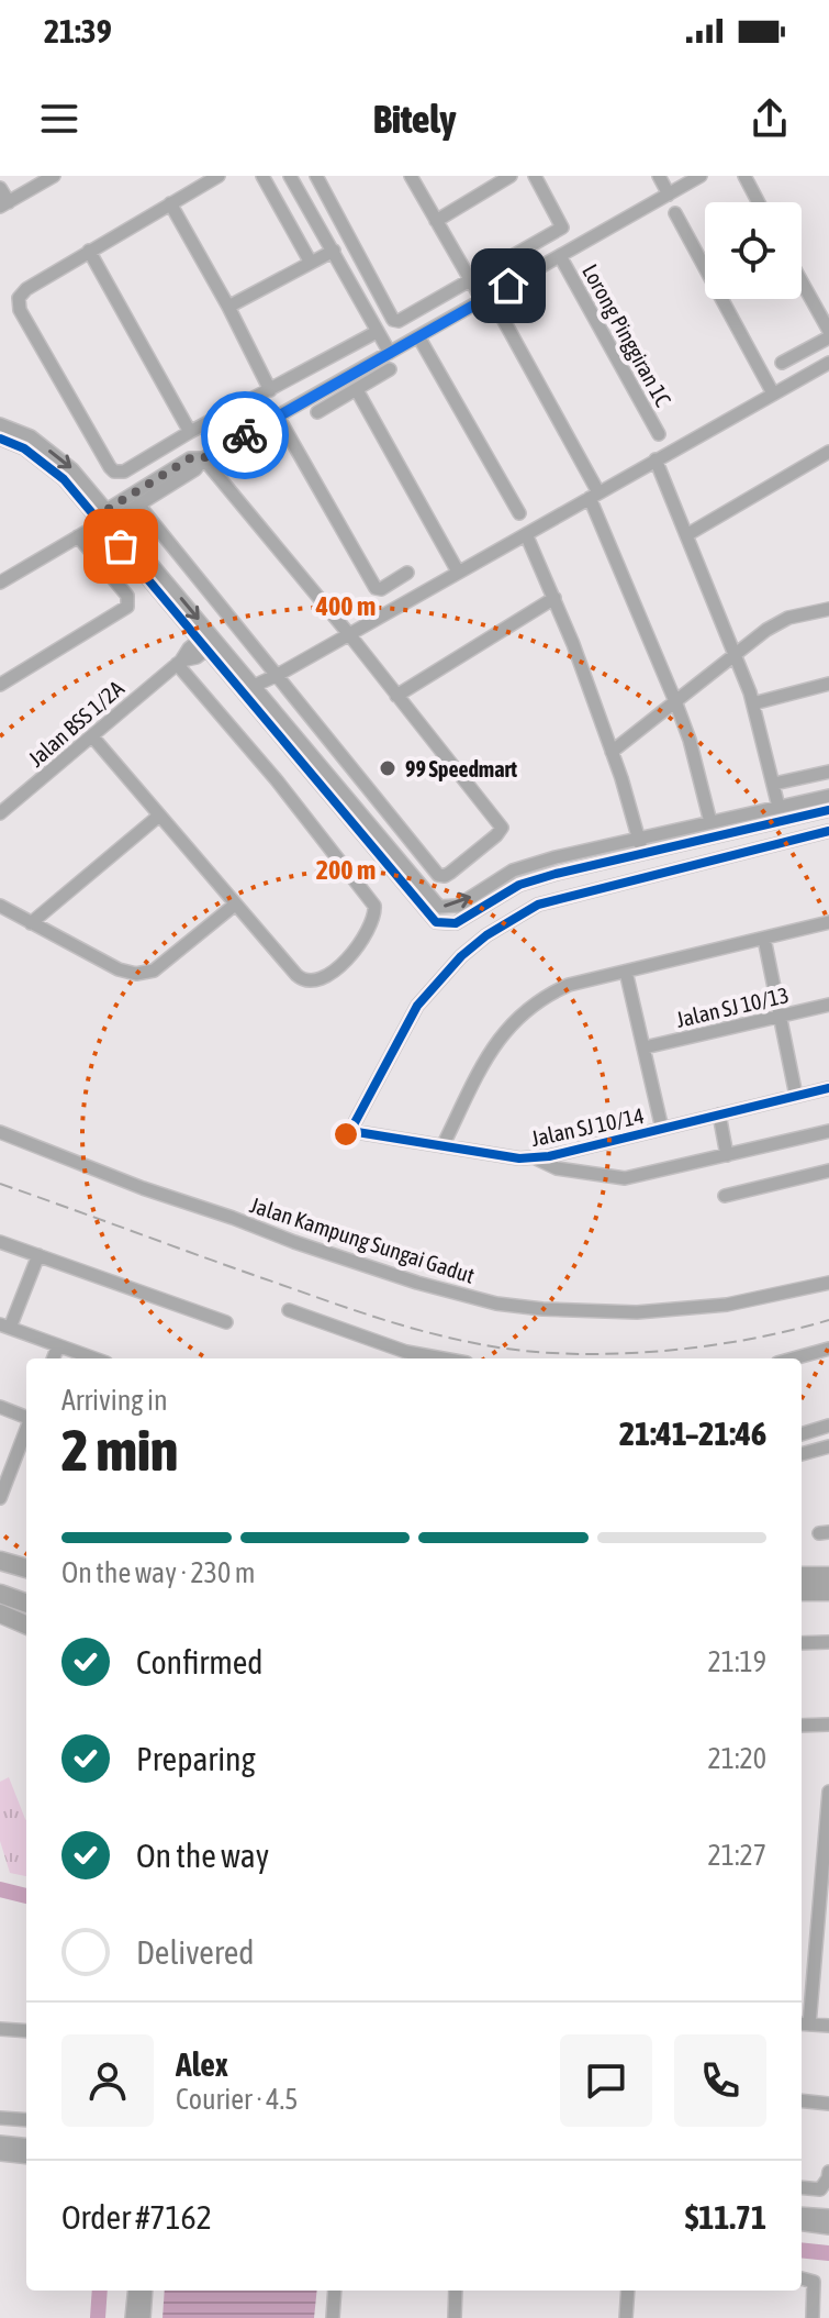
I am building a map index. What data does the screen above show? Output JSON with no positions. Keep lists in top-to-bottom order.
{
  "streets": {
    "street": [
      "Lorong Pinggiran 1C",
      "Jalan BSS 1/2A",
      "Jalan SJ 10/13",
      "Jalan SJ 10/14",
      "Jalan Kampung Sungai Gadut"
    ]
  },
  "places": ["99 Speedmart"],
  "page": {
    "status": "21:39",
    "header": "Bitely",
    "heading": ["2 min", "Arriving in", "21:41–21:46"],
    "panel": [
      "Alex",
      "Courier · 4.5",
      "Order #7162",
      "$11.71"
    ],
    "bar": "On the way · 230 m",
    "list": [
      ["Confirmed", "21:19"],
      ["Preparing", "21:20"],
      ["On the way", "21:27"],
      "Delivered"
    ]
  },
  "rings": ["400 m", "200 m"]
}
